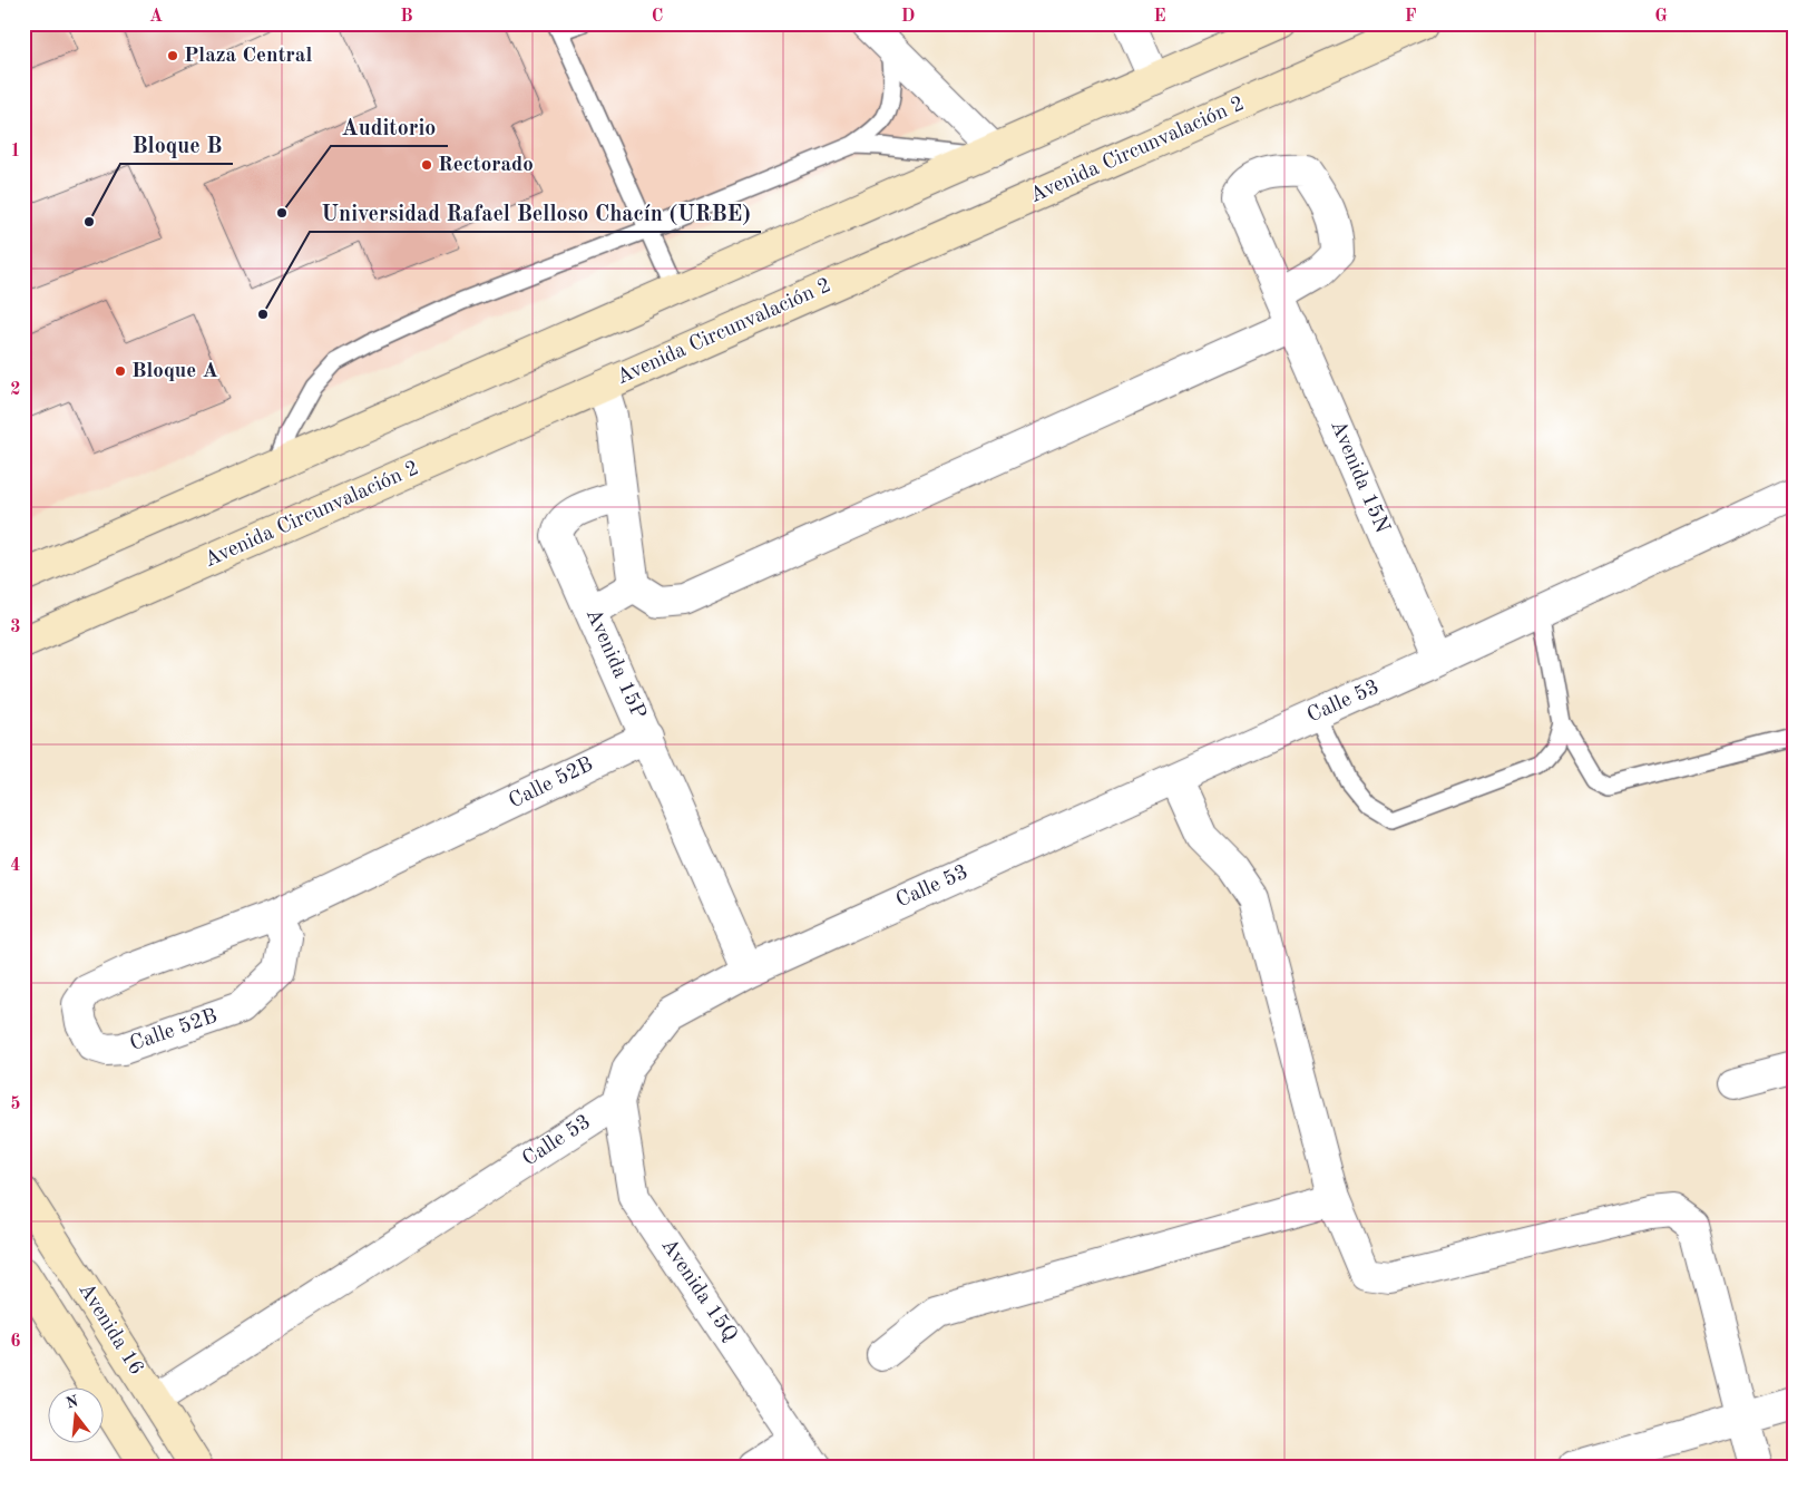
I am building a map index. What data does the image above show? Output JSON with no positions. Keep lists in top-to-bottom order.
{
  "streets": {
    "main road": ["Avenida Circunvalación 2", "Avenida 16"],
    "street": [
      "Avenida 15N",
      "Avenida 15P",
      "Calle 53",
      "Calle 52B",
      "Avenida 15Q"
    ]
  },
  "crossings": [
    ["Avenida 15N", "Calle 53"],
    ["Avenida 15P", "Calle 53"],
    ["Avenida 15P", "Calle 52B"],
    ["Calle 53", "Avenida 15Q"],
    ["Calle 53", "Avenida 16"]
  ],
  "places": [
    "Plaza Central",
    "Rectorado",
    "Auditorio",
    "Bloque B",
    "Universidad Rafael Belloso Chacín (URBE)",
    "Bloque A"
  ],
  "north": "top",
  "grid": {
    "columns": [
      "A",
      "B",
      "C",
      "D",
      "E",
      "F",
      "G"
    ],
    "rows": [
      "1",
      "2",
      "3",
      "4",
      "5",
      "6"
    ]
  }
}
